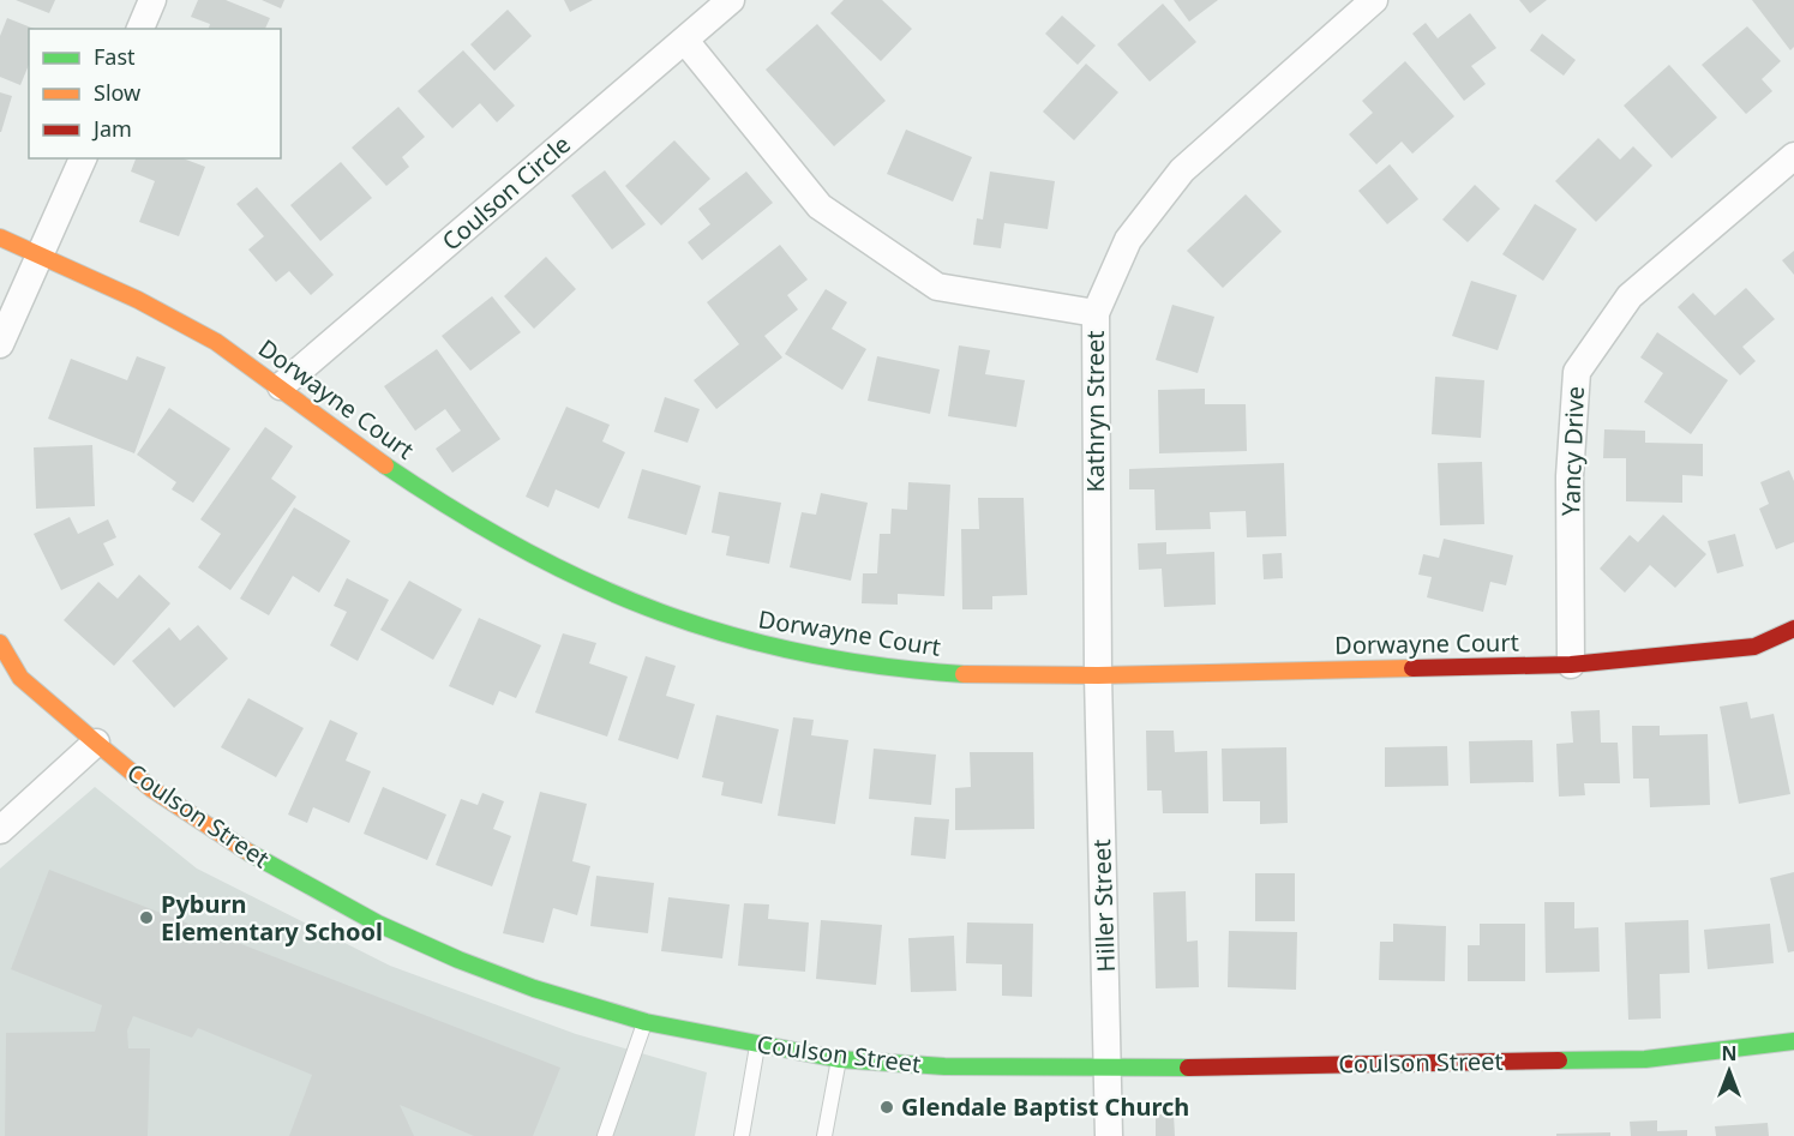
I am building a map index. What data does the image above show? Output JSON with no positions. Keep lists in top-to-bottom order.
{
  "streets": {
    "street": [
      "Coulson Circle",
      "Dorwayne Court",
      "Kathryn Street",
      "Yancy Drive",
      "Coulson Street",
      "Hiller Street"
    ]
  },
  "crossings": [
    ["Coulson Circle", "Dorwayne Court"],
    ["Dorwayne Court", "Kathryn Street"],
    ["Dorwayne Court", "Yancy Drive"],
    ["Dorwayne Court", "Hiller Street"],
    ["Kathryn Street", "Hiller Street"],
    ["Coulson Street", "Hiller Street"]
  ],
  "places": ["Pyburn Elementary School", "Glendale Baptist Church"],
  "legend": ["Fast", "Slow", "Jam"],
  "north": "top"
}
